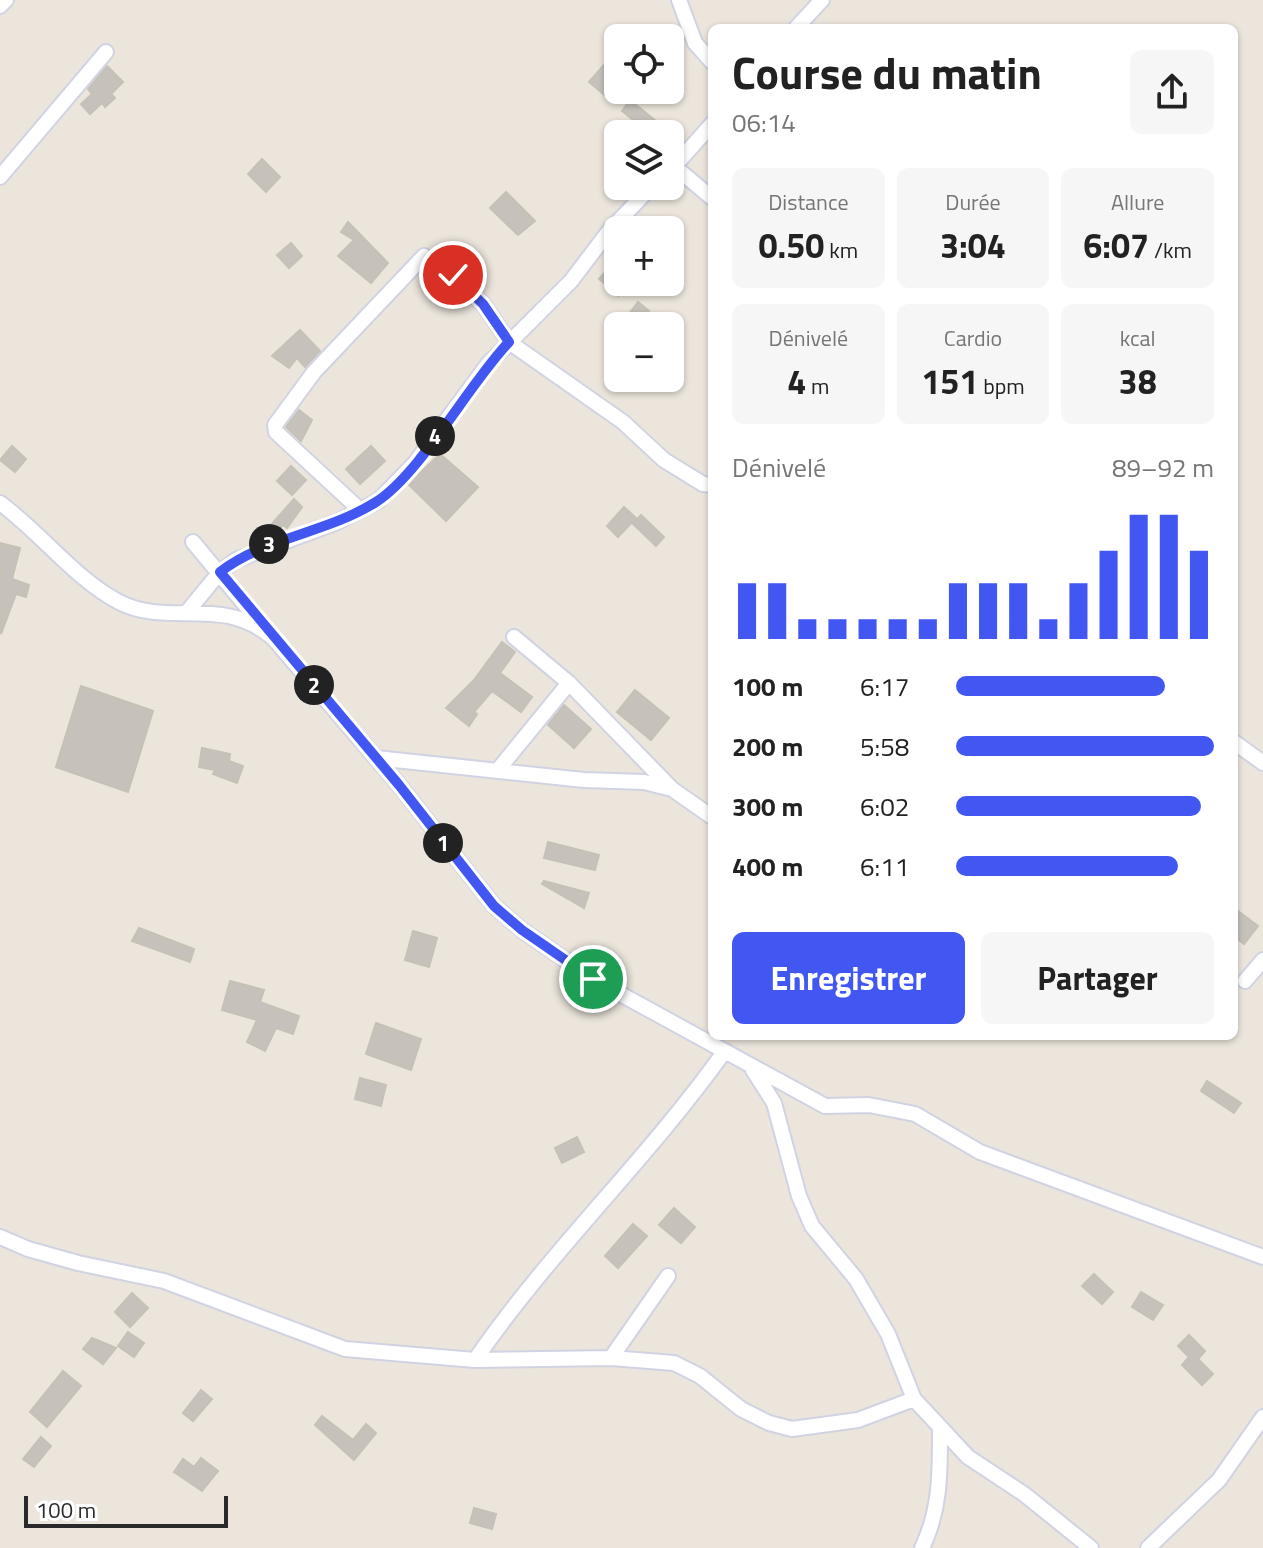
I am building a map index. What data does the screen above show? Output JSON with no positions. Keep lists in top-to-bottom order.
{
  "scale_bar": "100 m",
  "page": {
    "map_buttons": ["+", "−"],
    "heading": ["Course du matin", "06:14"],
    "stats": [
      ["Distance", "0.50 km"],
      ["Durée", "3:04"],
      ["Allure", "6:07 /km"],
      ["Dénivelé", "4 m"],
      ["Cardio", "151 bpm"],
      ["kcal", "38"]
    ],
    "pins": [
      "4",
      "3",
      "2",
      "1"
    ],
    "chart": ["Dénivelé", "89–92 m"],
    "list": [
      {
        "name": "100 m",
        "note": "6:17"
      },
      {
        "name": "200 m",
        "note": "5:58"
      },
      {
        "name": "300 m",
        "note": "6:02"
      },
      {
        "name": "400 m",
        "note": "6:11"
      }
    ],
    "buttons": ["Enregistrer", "Partager"],
    "scale": "100 m"
  }
}
